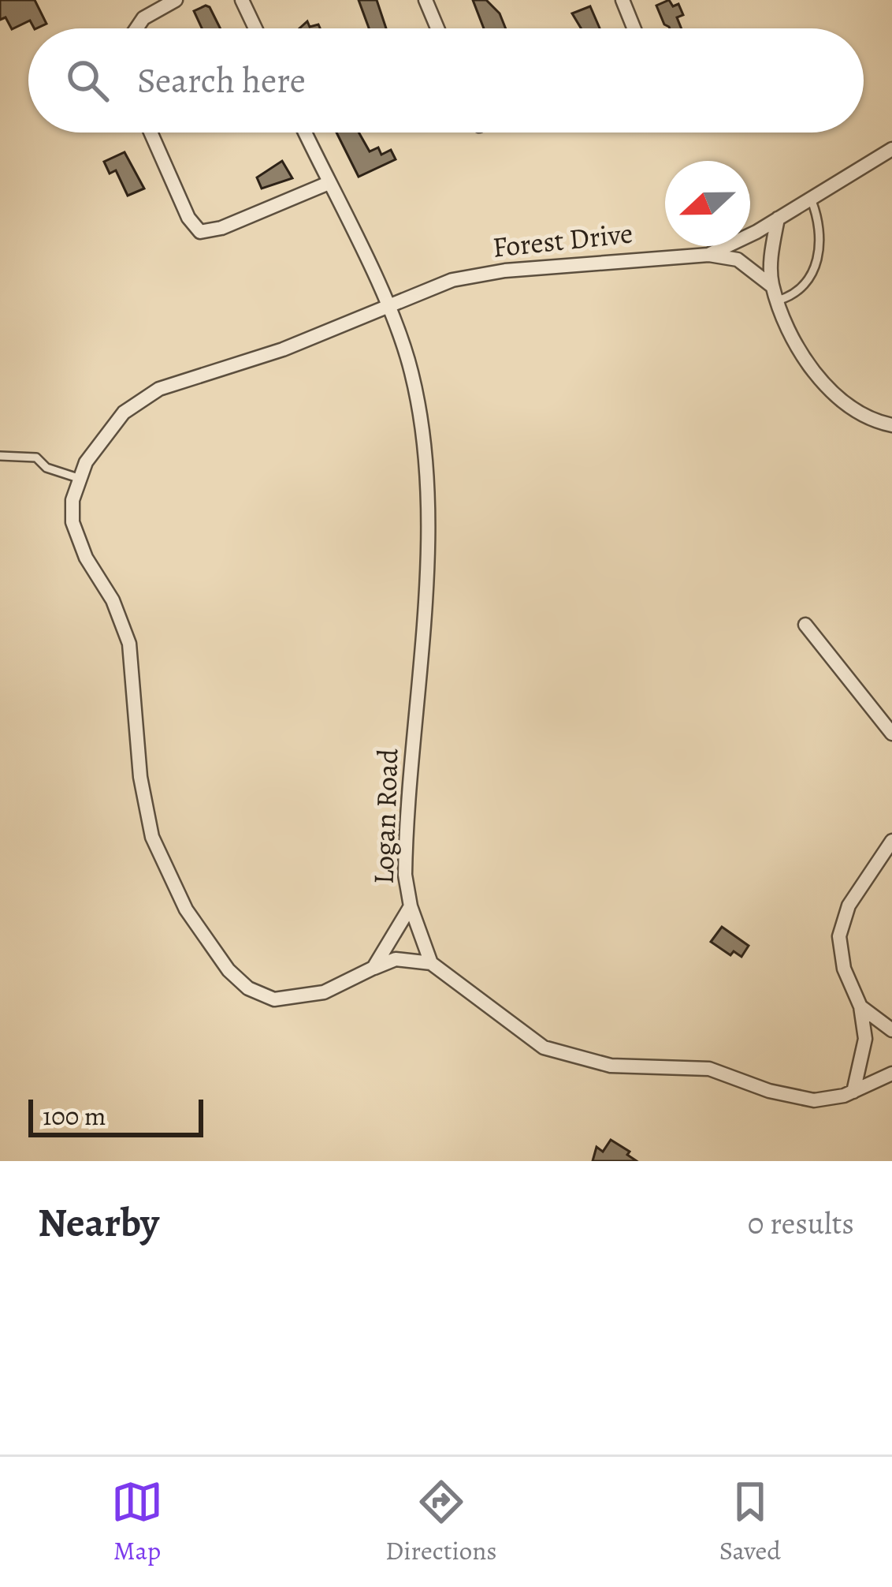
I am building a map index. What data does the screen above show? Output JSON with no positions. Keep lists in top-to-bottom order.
{
  "streets": {
    "street": ["Forest Drive", "Logan Road"]
  },
  "crossings": [
    ["Forest Drive", "Logan Road"]
  ],
  "scale_bar": "100 m",
  "north": "left",
  "page": {
    "search": "Search here",
    "scale": "100 m",
    "heading": ["Nearby", "0 results"],
    "nav": ["Map", "Directions", "Saved"]
  }
}
